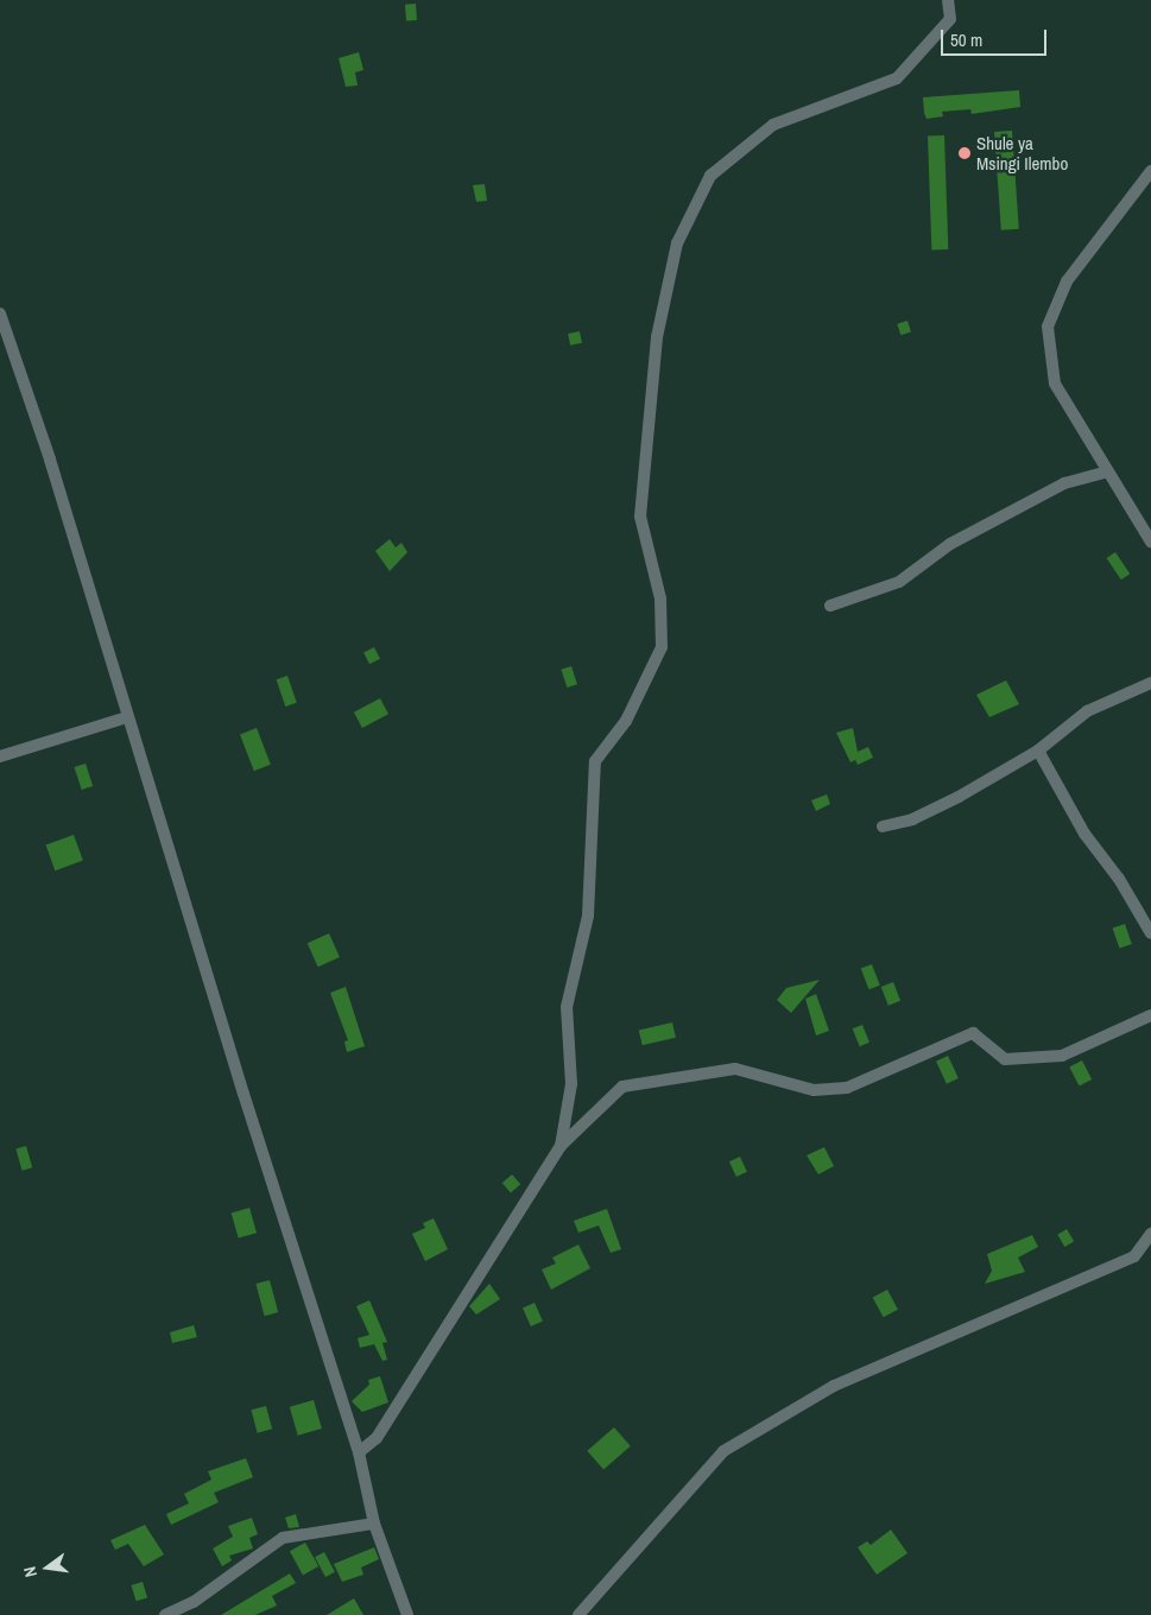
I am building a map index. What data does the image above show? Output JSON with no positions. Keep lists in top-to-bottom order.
{
  "places": ["Shule ya Msingi Ilembo"],
  "scale_bar": "50 m",
  "north": "left"
}
